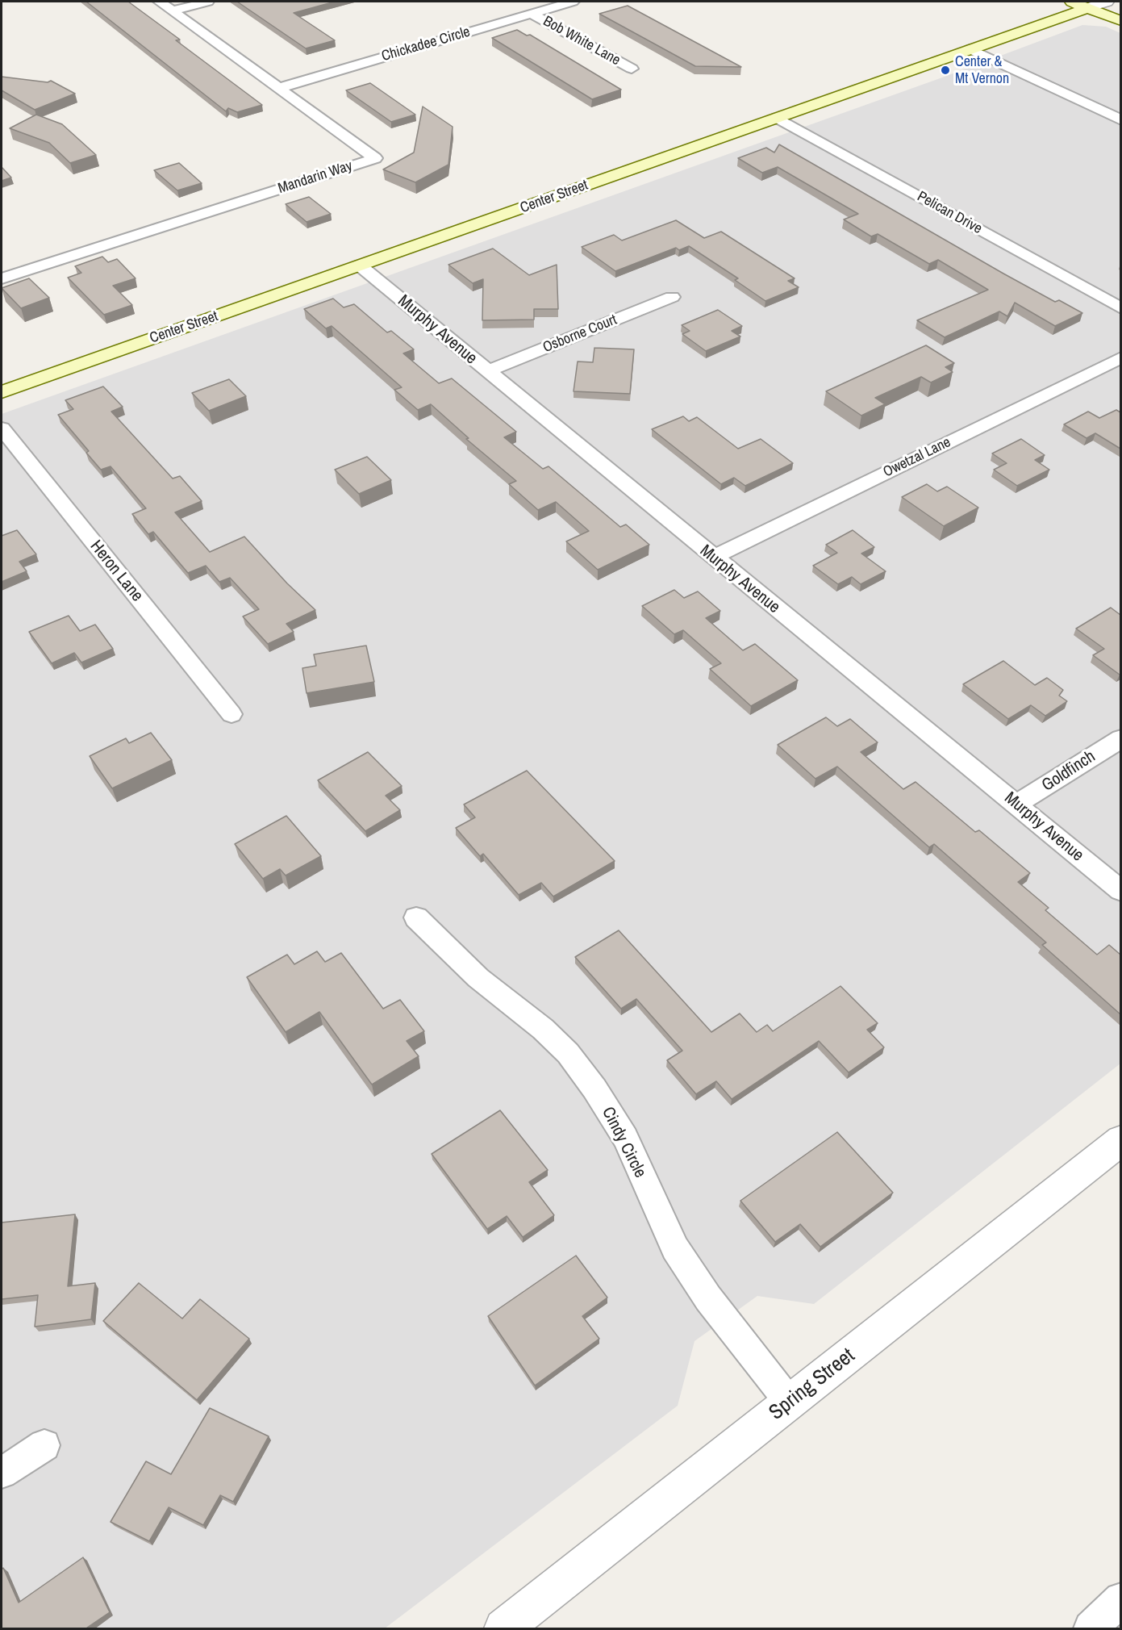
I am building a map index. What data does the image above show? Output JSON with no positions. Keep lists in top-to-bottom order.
{
  "streets": {
    "main road": ["Center Street"],
    "street": [
      "Bob White Lane",
      "Chickadee Circle",
      "Mandarin Way",
      "Pelican Drive",
      "Murphy Avenue",
      "Osborne Court",
      "Owetzal Lane",
      "Heron Lane",
      "Goldfinch",
      "Cindy Circle",
      "Spring Street"
    ]
  },
  "crossings": [
    ["Bob White Lane", "Chickadee Circle"],
    ["Chickadee Circle", "Mandarin Way"],
    ["Center Street", "Pelican Drive"],
    ["Center Street", "Murphy Avenue"],
    ["Murphy Avenue", "Osborne Court"],
    ["Murphy Avenue", "Owetzal Lane"],
    ["Murphy Avenue", "Goldfinch"],
    ["Cindy Circle", "Spring Street"]
  ],
  "places": ["Center & Mt Vernon"]
}
